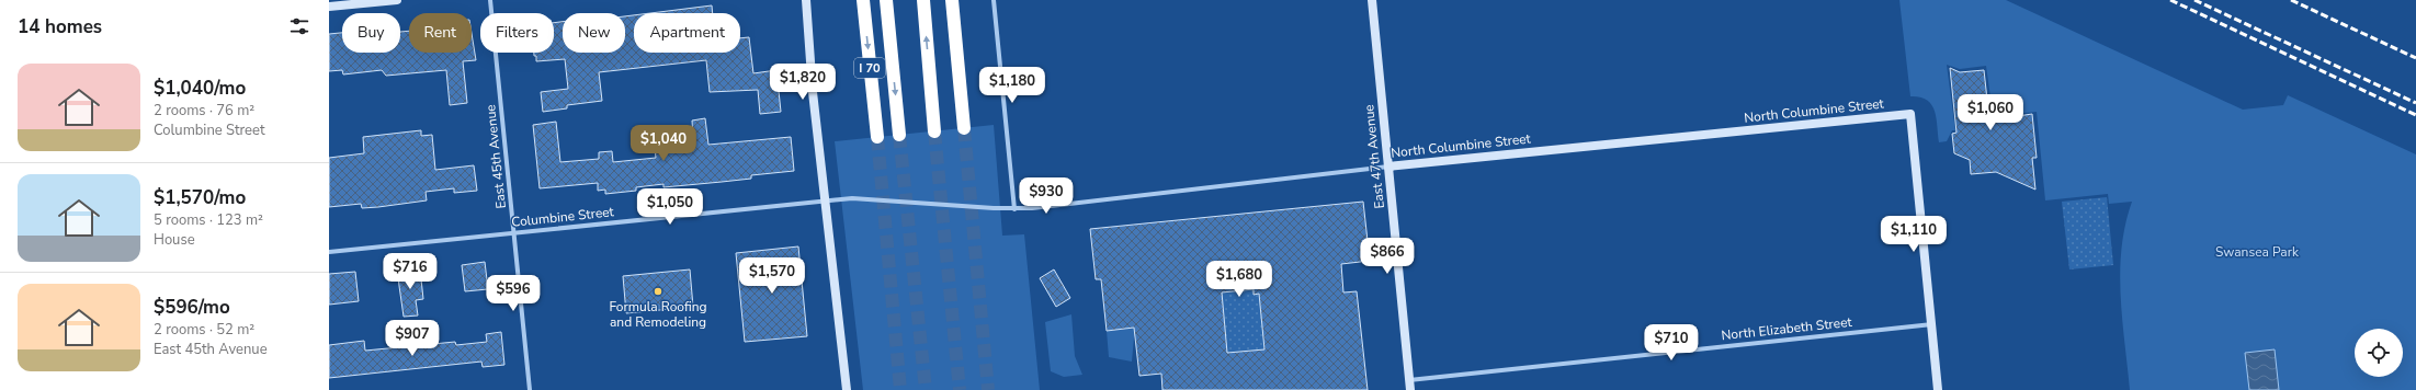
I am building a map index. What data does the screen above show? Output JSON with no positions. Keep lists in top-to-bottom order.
{
  "streets": {
    "highway": ["I 70"],
    "street": [
      "North Columbine Street",
      "East 45th Avenue",
      "East 47th Avenue",
      "Columbine Street",
      "North Elizabeth Street"
    ]
  },
  "crossings": [
    ["North Columbine Street", "East 47th Avenue"],
    ["North Columbine Street", "North Elizabeth Street"],
    ["East 45th Avenue", "Columbine Street"],
    ["East 47th Avenue", "North Elizabeth Street"]
  ],
  "parks": ["Swansea Park"],
  "places": ["Formula Roofing and Remodeling"],
  "page": {
    "heading": "14 homes",
    "chip": [
      "Buy",
      "Rent",
      "Filters",
      "New",
      "Apartment"
    ],
    "list": [
      {
        "name": "$1,040/mo",
        "note": "2 rooms · 76 m² · Columbine Street"
      },
      {
        "name": "$1,570/mo",
        "note": "5 rooms · 123 m² · House"
      },
      {
        "name": "$596/mo",
        "note": "2 rooms · 52 m² · East 45th Avenue"
      }
    ],
    "price": [
      "$1,820",
      "$1,180",
      "$1,060",
      "$1,040",
      "$930",
      "$1,050",
      "$1,110",
      "$866",
      "$716",
      "$1,570",
      "$1,680",
      "$596",
      "$907",
      "$710"
    ]
  }
}
